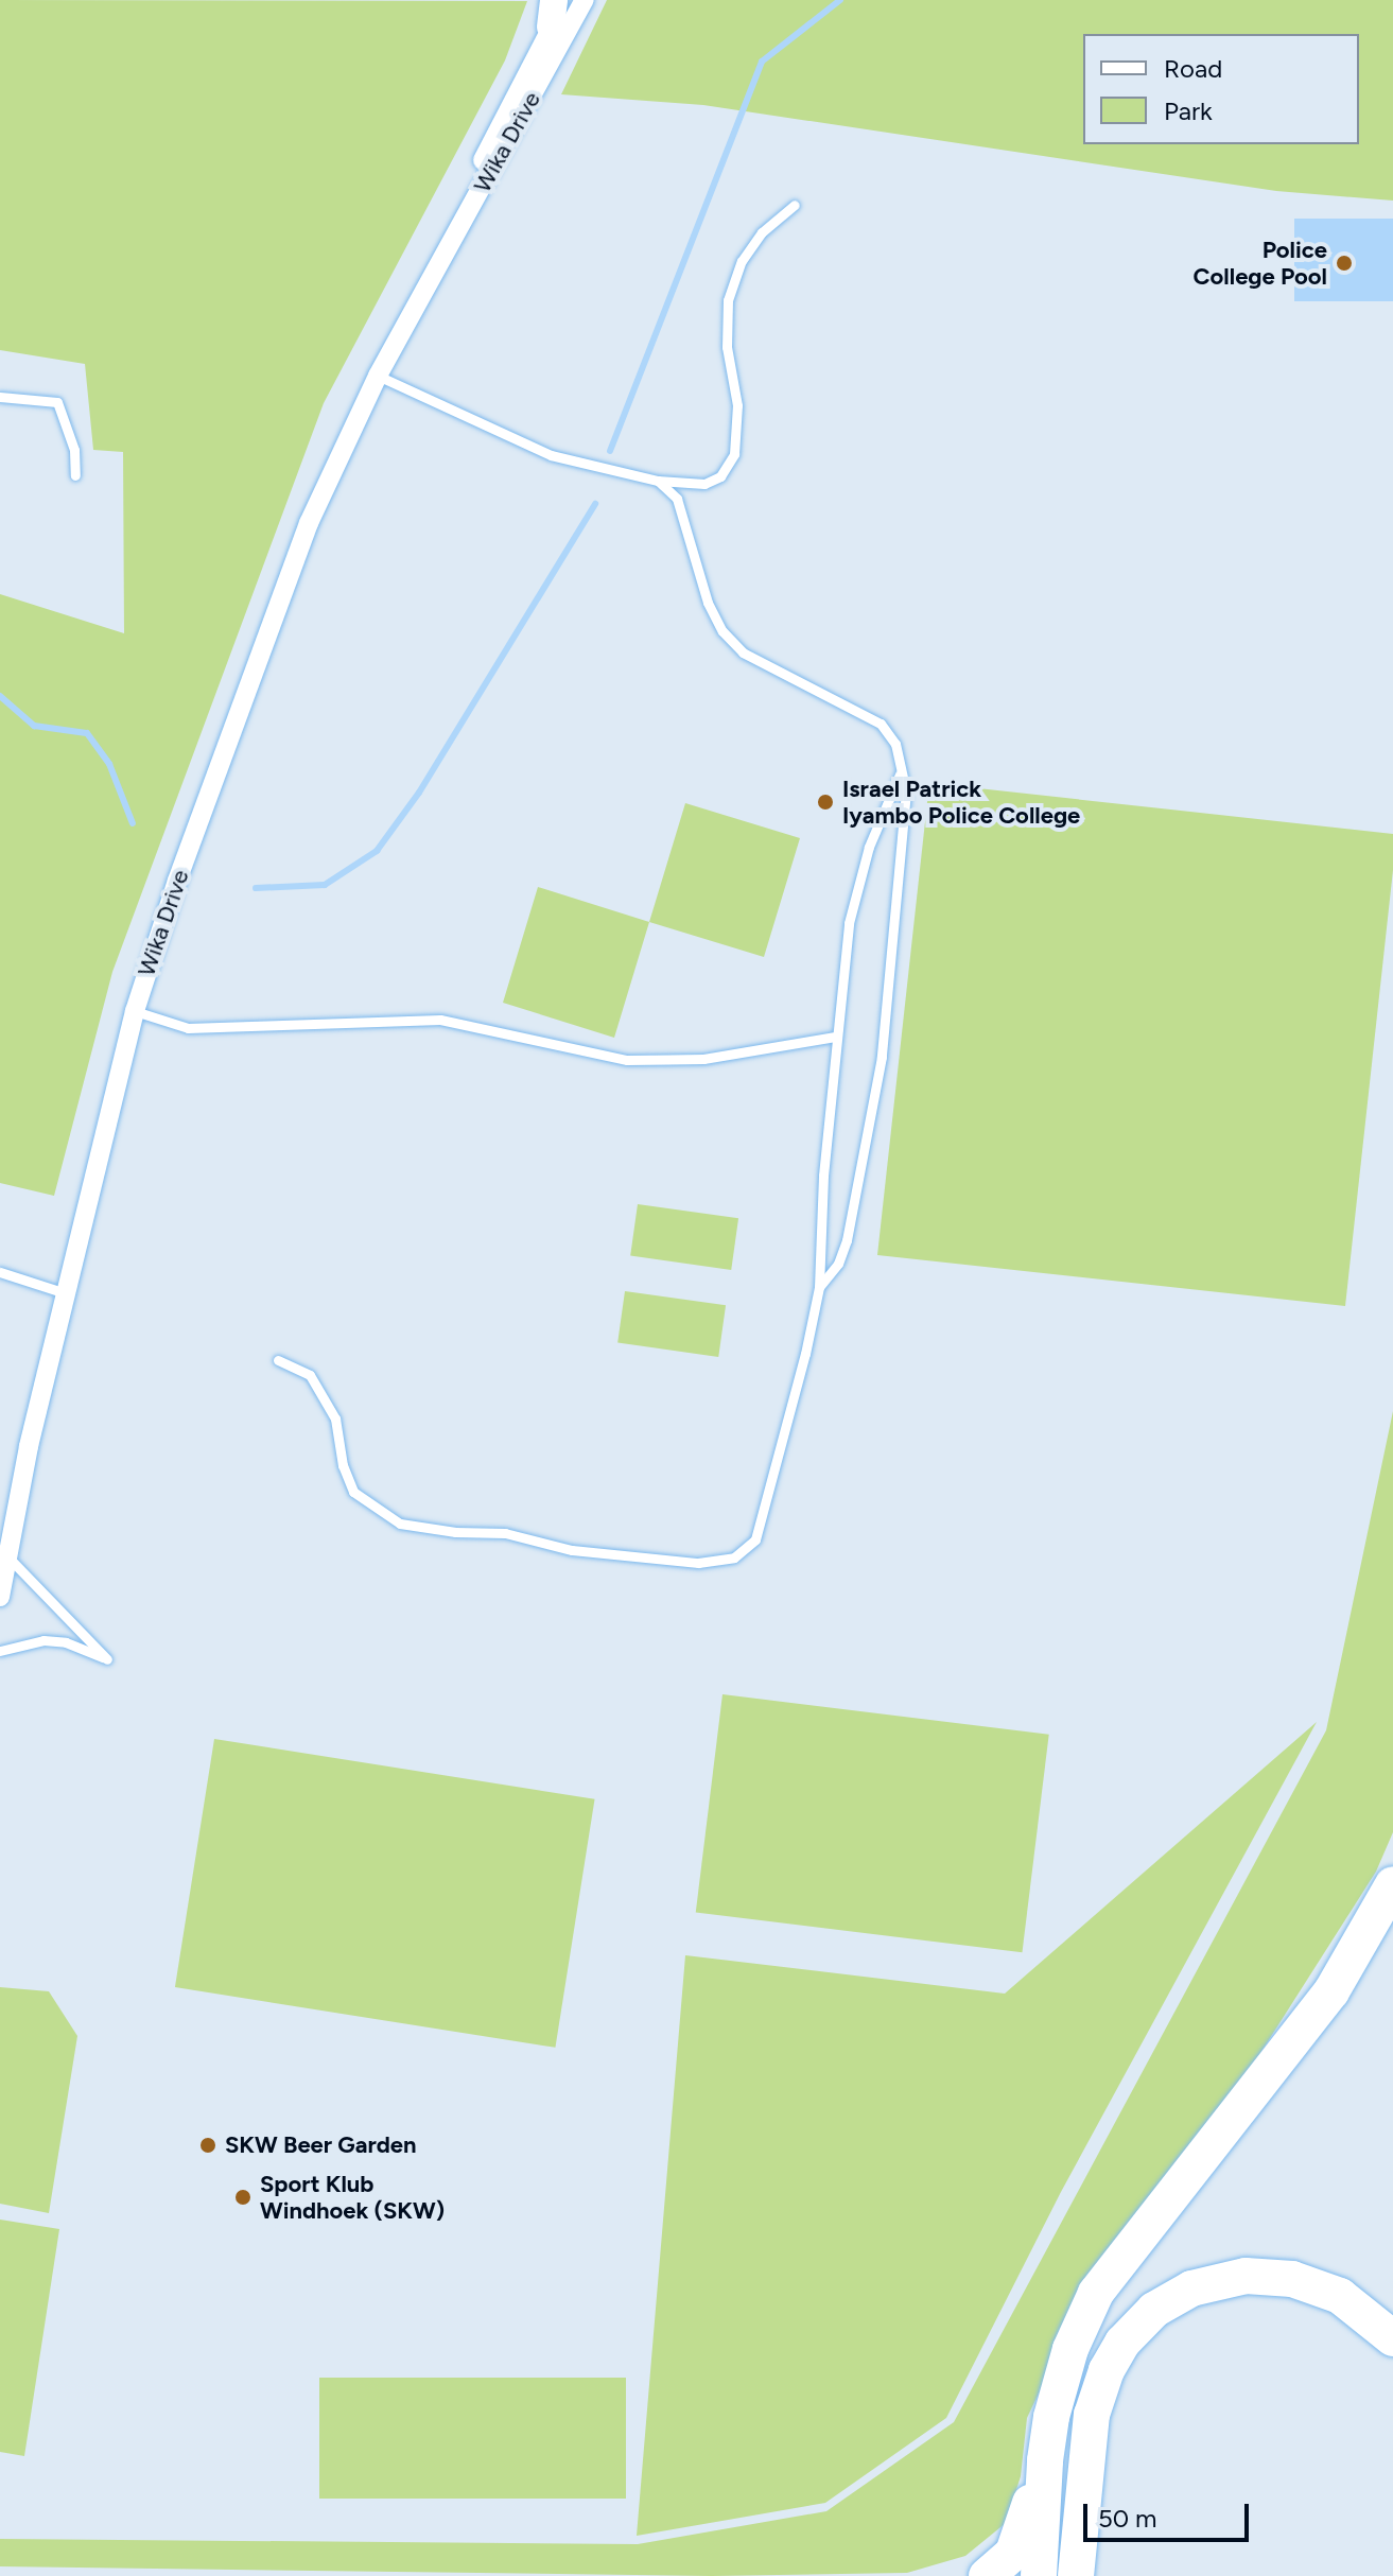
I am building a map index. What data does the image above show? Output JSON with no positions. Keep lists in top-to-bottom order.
{
  "streets": {
    "street": ["Wika Drive"]
  },
  "places": [
    "Police College Pool",
    "Israel Patrick Iyambo Police College",
    "SKW Beer Garden",
    "Sport Klub Windhoek (SKW)"
  ],
  "legend": ["Road", "Park"],
  "scale_bar": "50 m"
}
